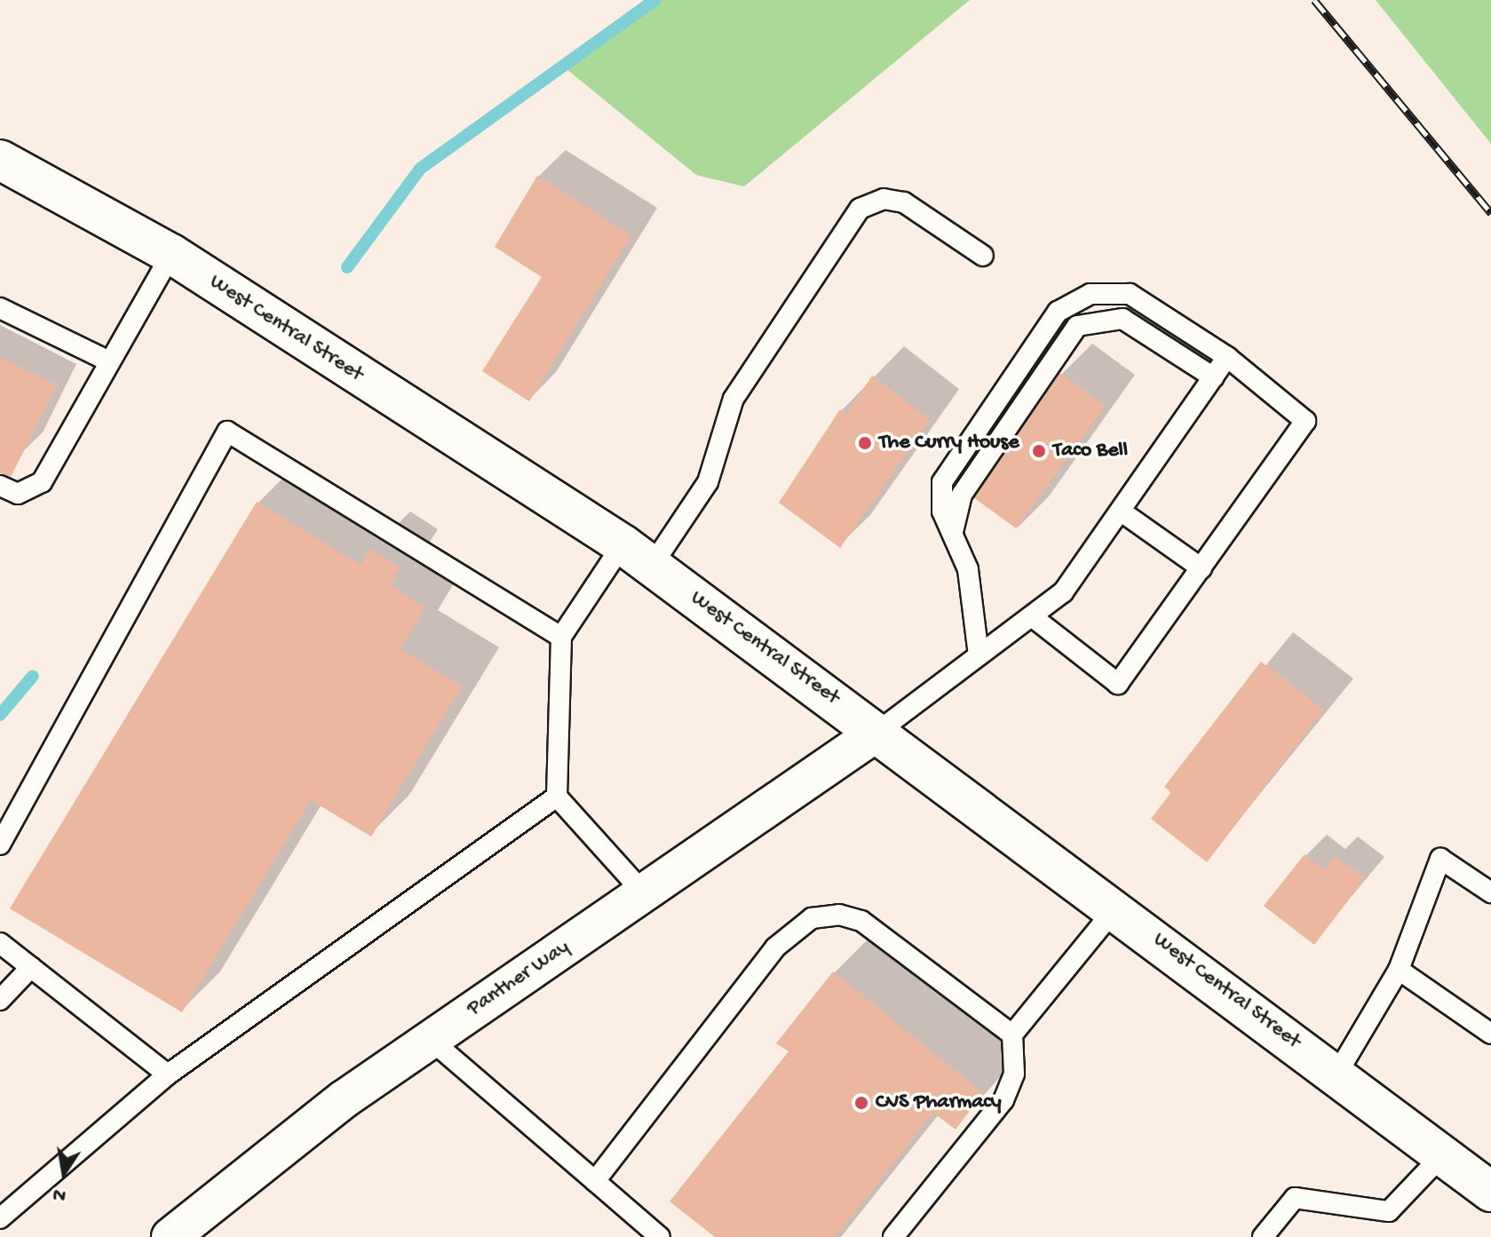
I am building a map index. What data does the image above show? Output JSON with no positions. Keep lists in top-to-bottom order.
{
  "streets": {
    "main road": ["West Central Street"],
    "street": ["Panther Way"]
  },
  "crossings": [
    ["West Central Street", "Panther Way"]
  ],
  "places": ["The Curry House", "Taco Bell", "CVS Pharmacy"],
  "north": "bottom"
}
